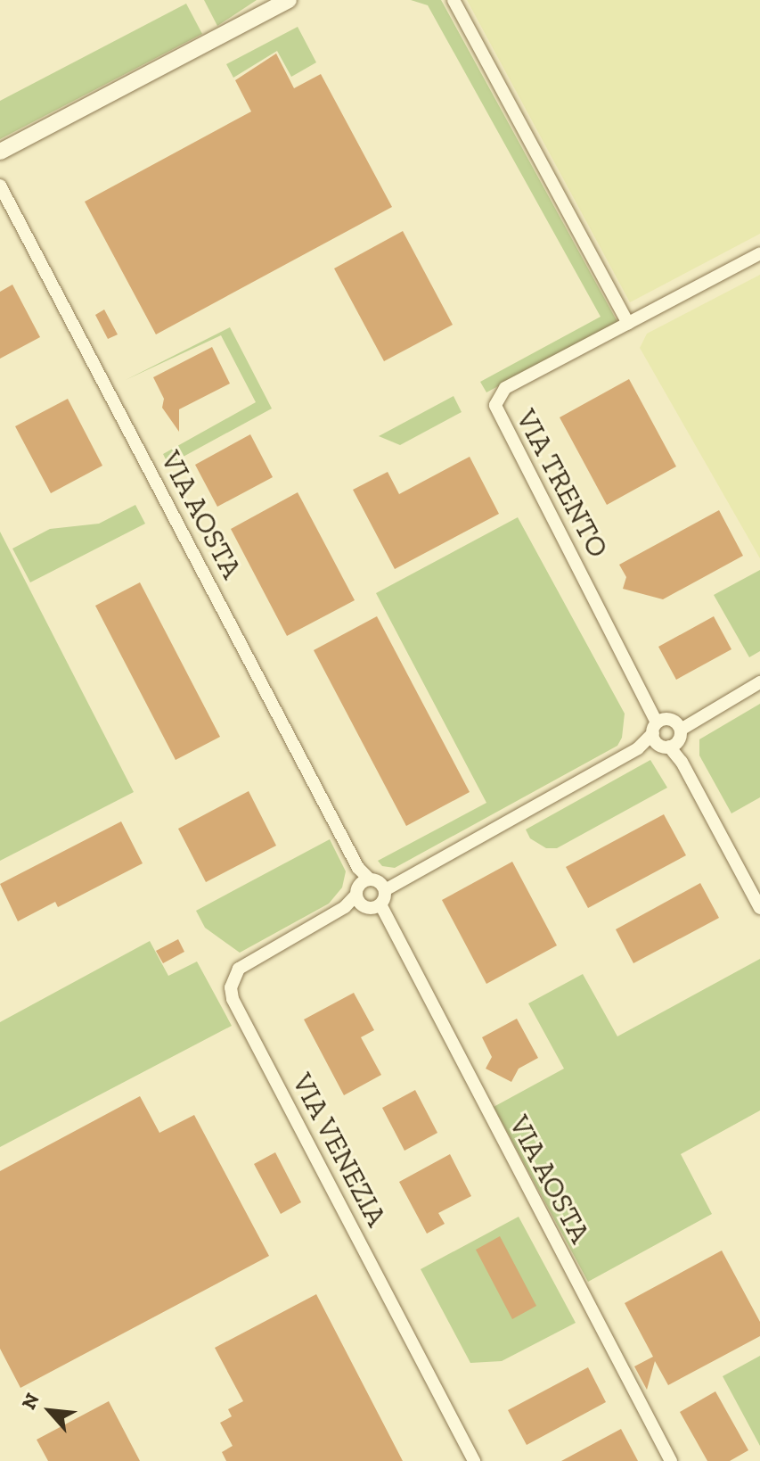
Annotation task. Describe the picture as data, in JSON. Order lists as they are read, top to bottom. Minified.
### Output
{"streets":{"street":["VIA TRENTO","VIA AOSTA","VIA VENEZIA"]},"crossings":[["VIA TRENTO","VIA VENEZIA"],["VIA AOSTA","VIA VENEZIA"]],"north":"top left"}
